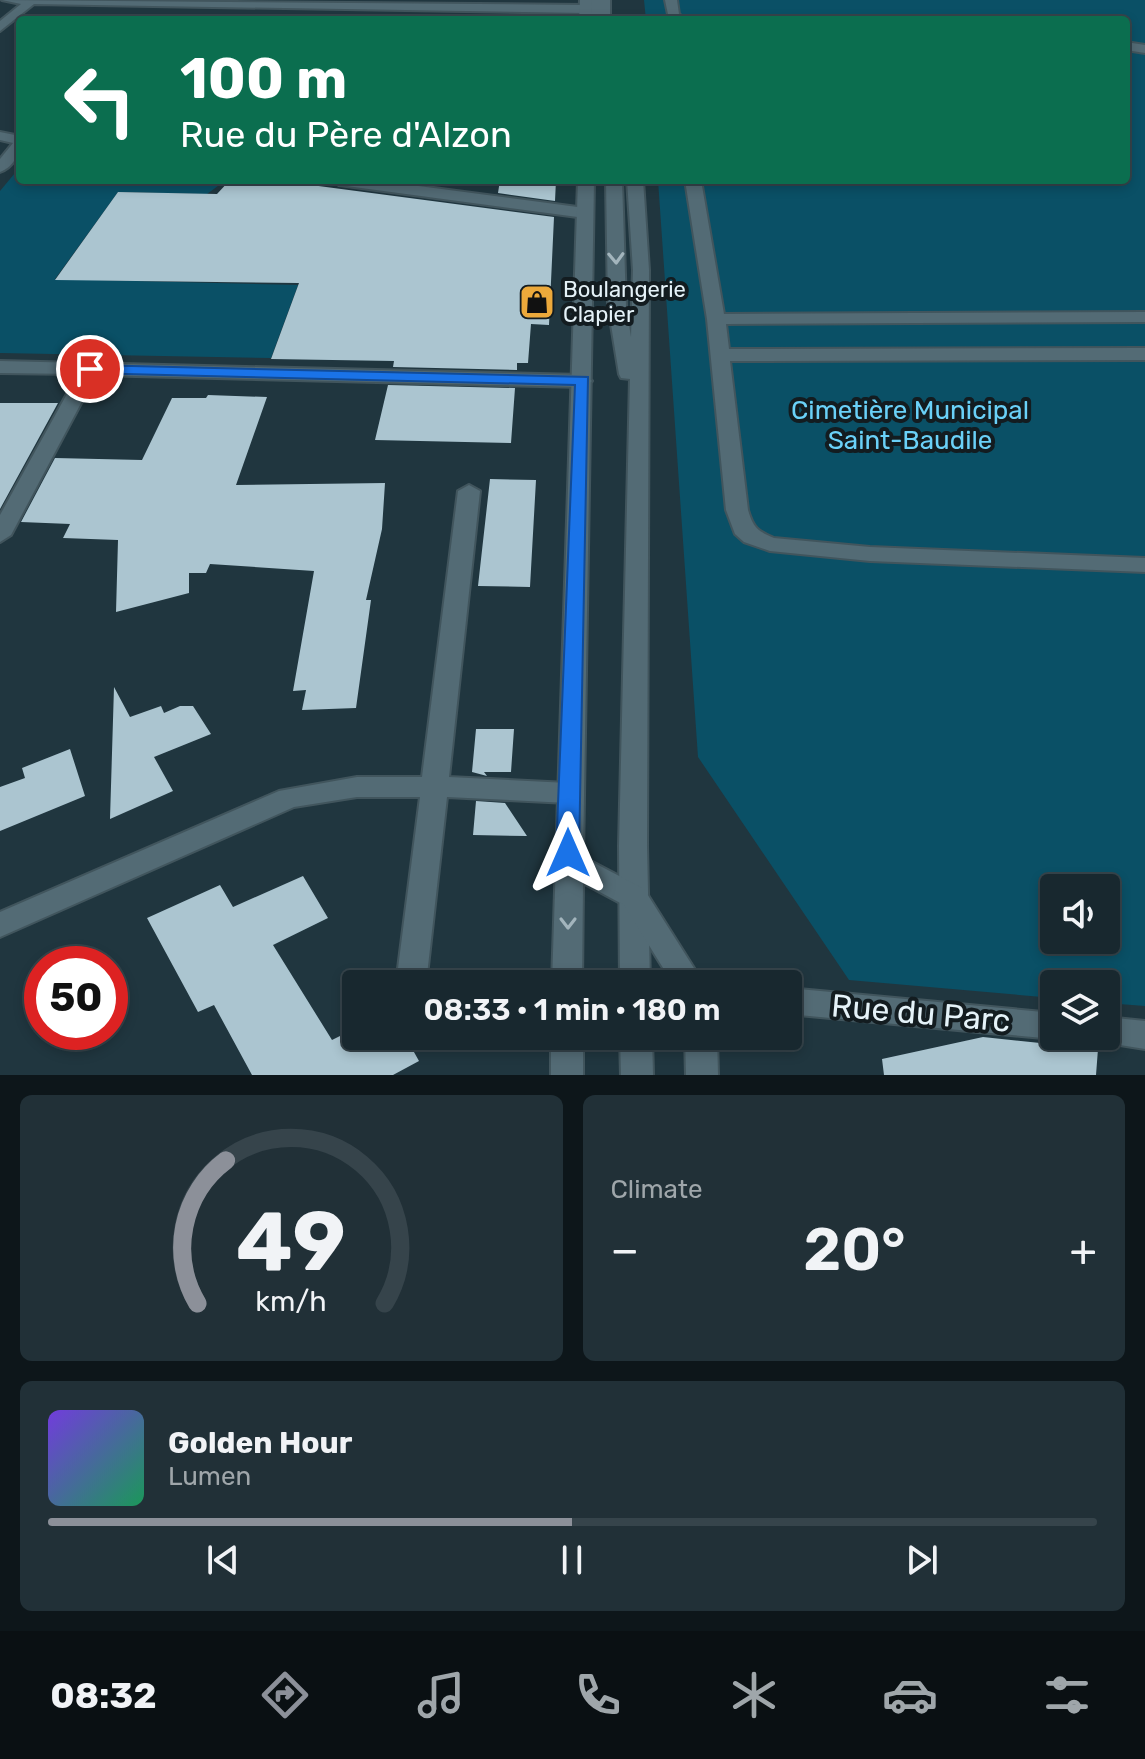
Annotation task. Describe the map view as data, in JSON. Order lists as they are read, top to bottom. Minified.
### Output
{"streets":{"street":["Rue du Parc"]},"parks":["Cimetière Municipal Saint-Baudile"],"places":{"shop":["Boulangerie Clapier"]},"page":{"turn":["100 m","Rue du Père d'Alzon"],"limit":"50","trip":"08:33 · 1 min · 180 m","tile":"Climate","heat":["−","20°","+"],"song":["Golden Hour","Lumen"],"tabs":"08:32","gauge":["49","km/h"]}}
